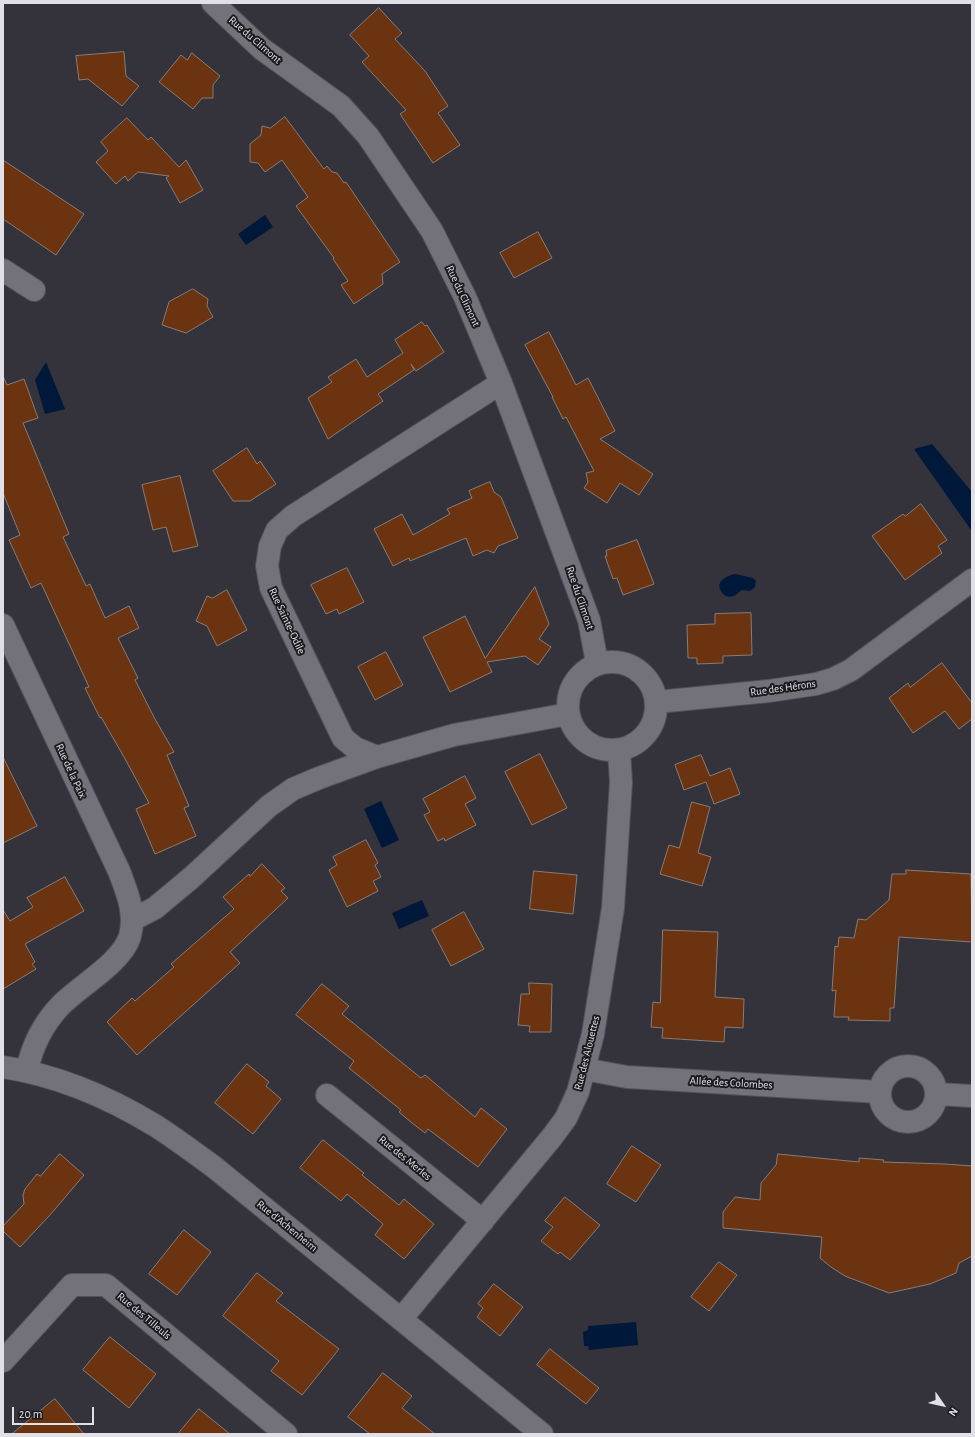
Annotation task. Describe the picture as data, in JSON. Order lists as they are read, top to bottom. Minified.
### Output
{"streets":{"street":["Rue du Climont","Rue Sainte-Odile","Rue des Hérons","Rue de la Paix","Rue des Alouettes","Allée des Colombes","Rue des Merles","Rue d'Achenheim","Rue des Tilleuls"]},"crossings":[["Rue du Climont","Rue Sainte-Odile"],["Rue du Climont","Rue des Hérons"],["Rue du Climont","Rue des Alouettes"],["Rue des Hérons","Rue des Alouettes"],["Rue de la Paix","Rue d'Achenheim"],["Rue des Alouettes","Allée des Colombes"],["Rue des Alouettes","Rue des Merles"],["Rue des Alouettes","Rue d'Achenheim"]],"scale_bar":"20 m","north":"bottom right"}
